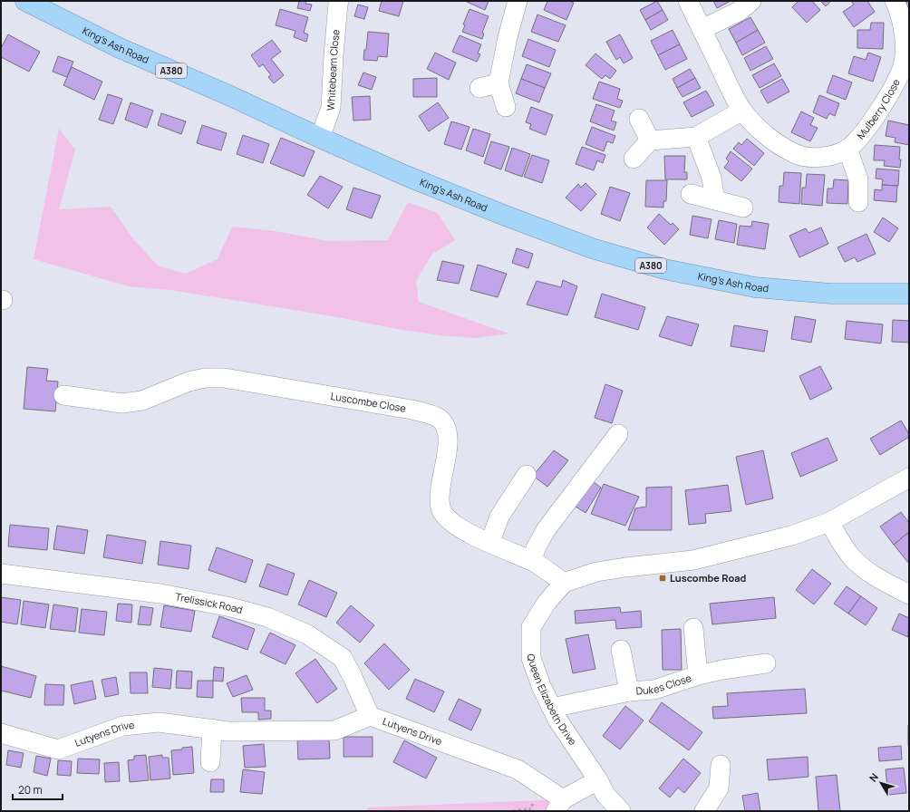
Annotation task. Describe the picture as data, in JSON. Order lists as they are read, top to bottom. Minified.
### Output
{"streets":{"highway":["King's Ash Road","A380"],"street":["Whitebeam Close","Mulberry Close","Luscombe Close","Trelissick Road","Dukes Close","Queen Elizabeth Drive","Lutyens Drive"]},"crossings":[["King's Ash Road","Whitebeam Close"],["Luscombe Close","Queen Elizabeth Drive"],["Trelissick Road","Lutyens Drive"],["Dukes Close","Queen Elizabeth Drive"],["Queen Elizabeth Drive","Lutyens Drive"]],"places":{"transit":["Luscombe Road"]},"scale_bar":"20 m","north":"top left"}
